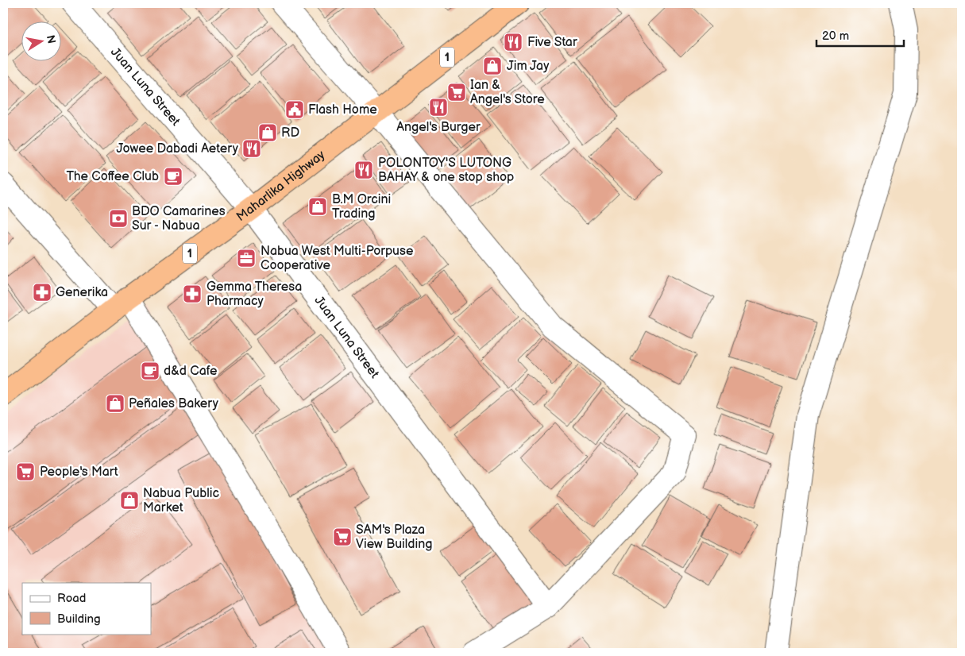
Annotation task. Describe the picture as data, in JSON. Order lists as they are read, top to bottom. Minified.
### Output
{"streets":{"highway":["1","Maharlika Highway"],"street":["Juan Luna Street"]},"crossings":[["Juan Luna Street","Maharlika Highway"]],"places":{"restaurant":["Five Star","Angel's Burger","Jowee Dabadi Aetery","POLONTOY'S LUTONG BAHAY & one stop shop"],"shop":["Jim Jay","RD","B.M Orcini Trading","Peñales Bakery","Nabua Public Market"],"supermarket":["Ian & Angel's Store","People's Mart","SAM's Plaza View Building"],"public building":["Flash Home"],"cafe":["The Coffee Club","d&d Cafe"],"bank":["BDO Camarines Sur - Nabua"],"office":["Nabua West Multi-Porpuse Cooperative"],"pharmacy":["Generika","Gemma Theresa Pharmacy"]},"legend":["Road","Building"],"scale_bar":"20 m","north":"right"}
